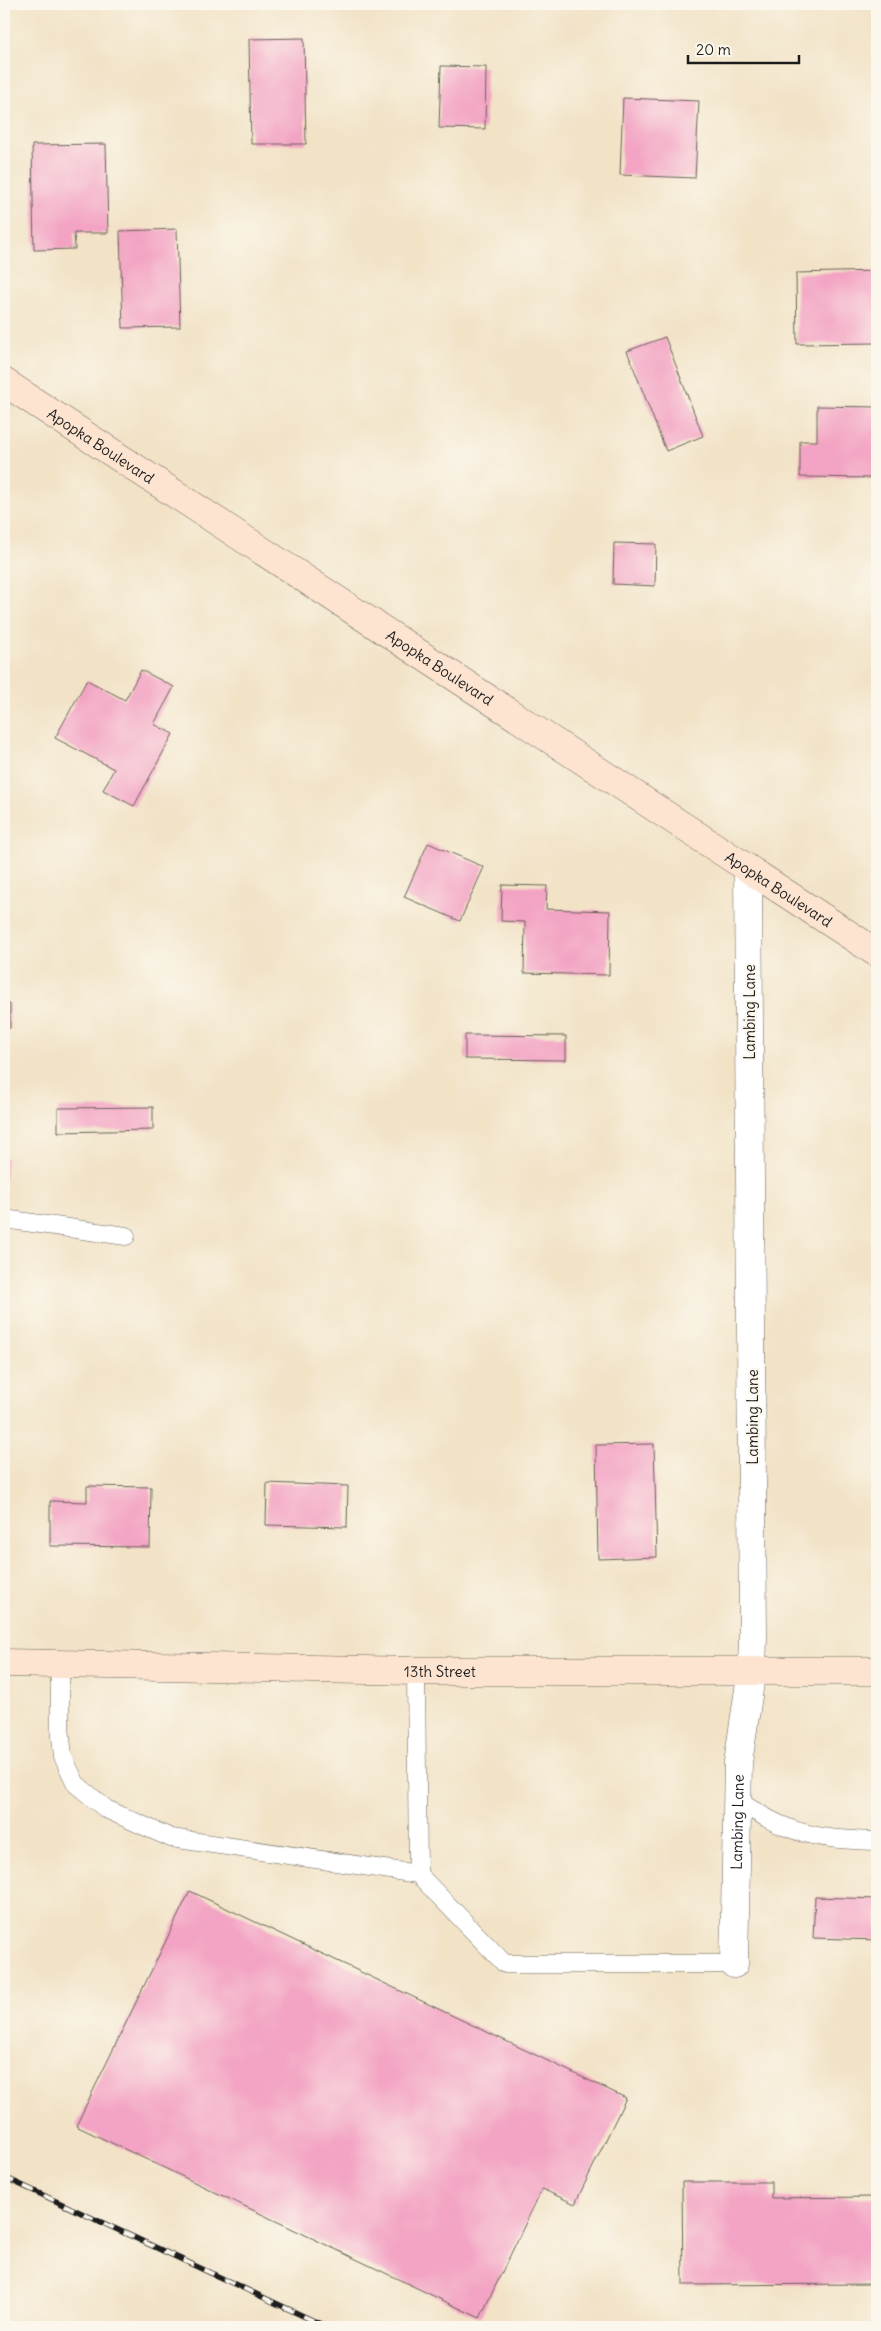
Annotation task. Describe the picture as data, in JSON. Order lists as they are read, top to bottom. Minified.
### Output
{"streets":{"street":["Apopka Boulevard","Lambing Lane","13th Street"]},"crossings":[["Apopka Boulevard","Lambing Lane"],["Lambing Lane","13th Street"]],"scale_bar":"20 m"}
